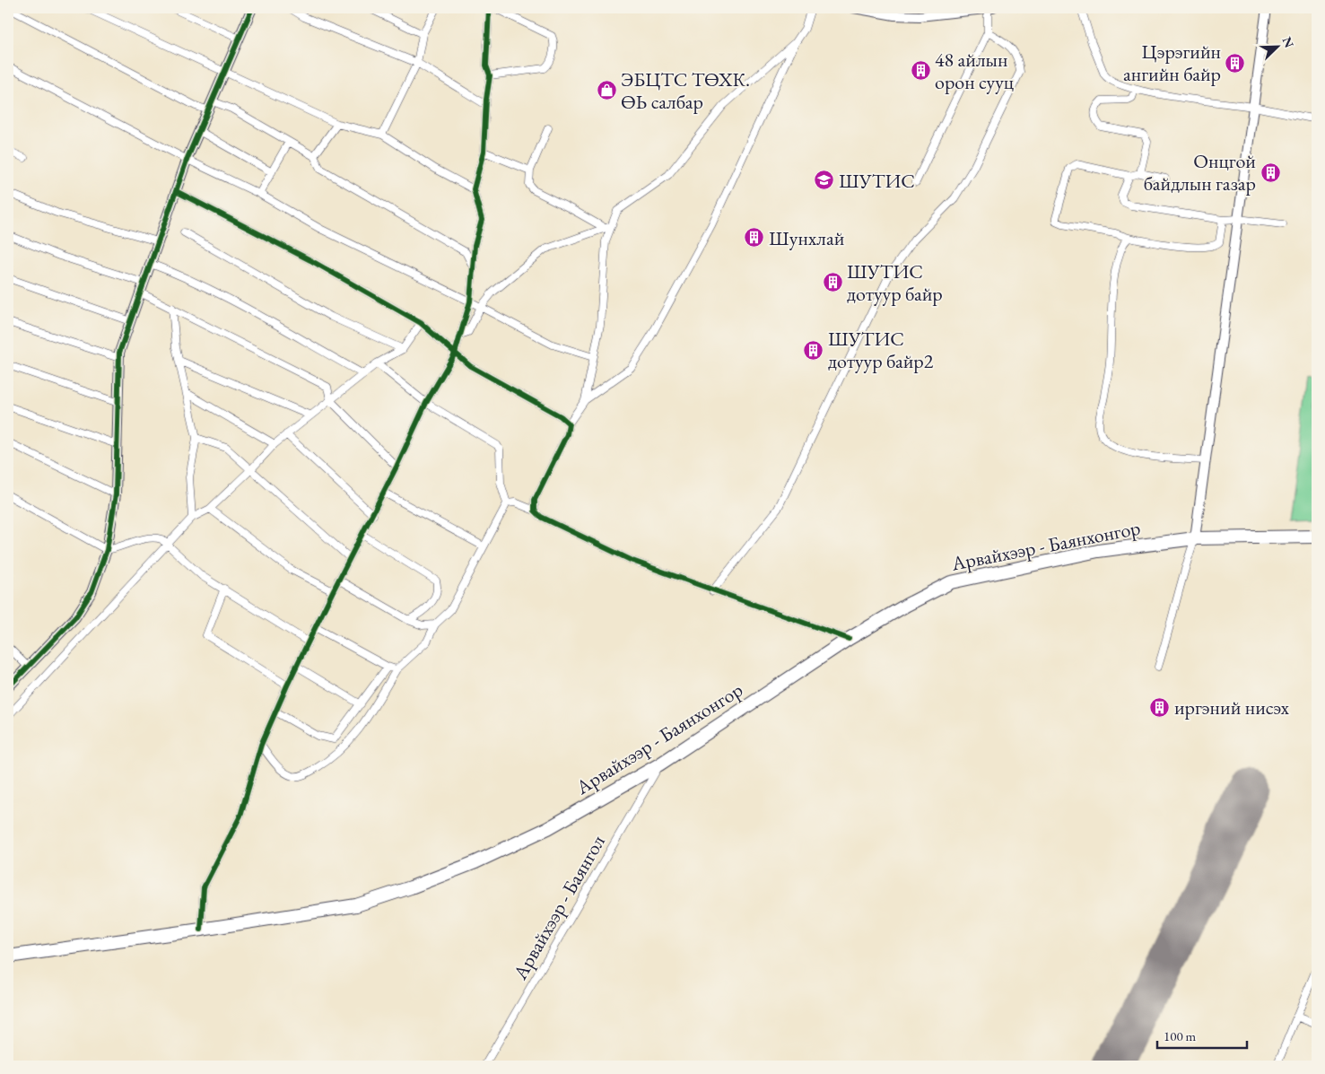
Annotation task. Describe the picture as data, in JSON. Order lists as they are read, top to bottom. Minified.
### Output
{"streets":{"highway":["Арвайхээр - Баянхонгор"],"street":["Арвайхээр - Баянгол"]},"crossings":[["Арвайхээр - Баянхонгор","Арвайхээр - Баянгол"]],"places":{"building":["Цэрэгийн ангийн байр","48 айлын орон сууц","Онцгой байдлын газар","Шунхлай","ШУТИС дотуур байр","ШУТИС дотуур байр2","иргэний нисэх"],"shop":["ЭБЦТС ТӨХК. ӨЬ салбар"],"school or university":["ШУТИС"]},"scale_bar":"100 m","north":"top right"}
